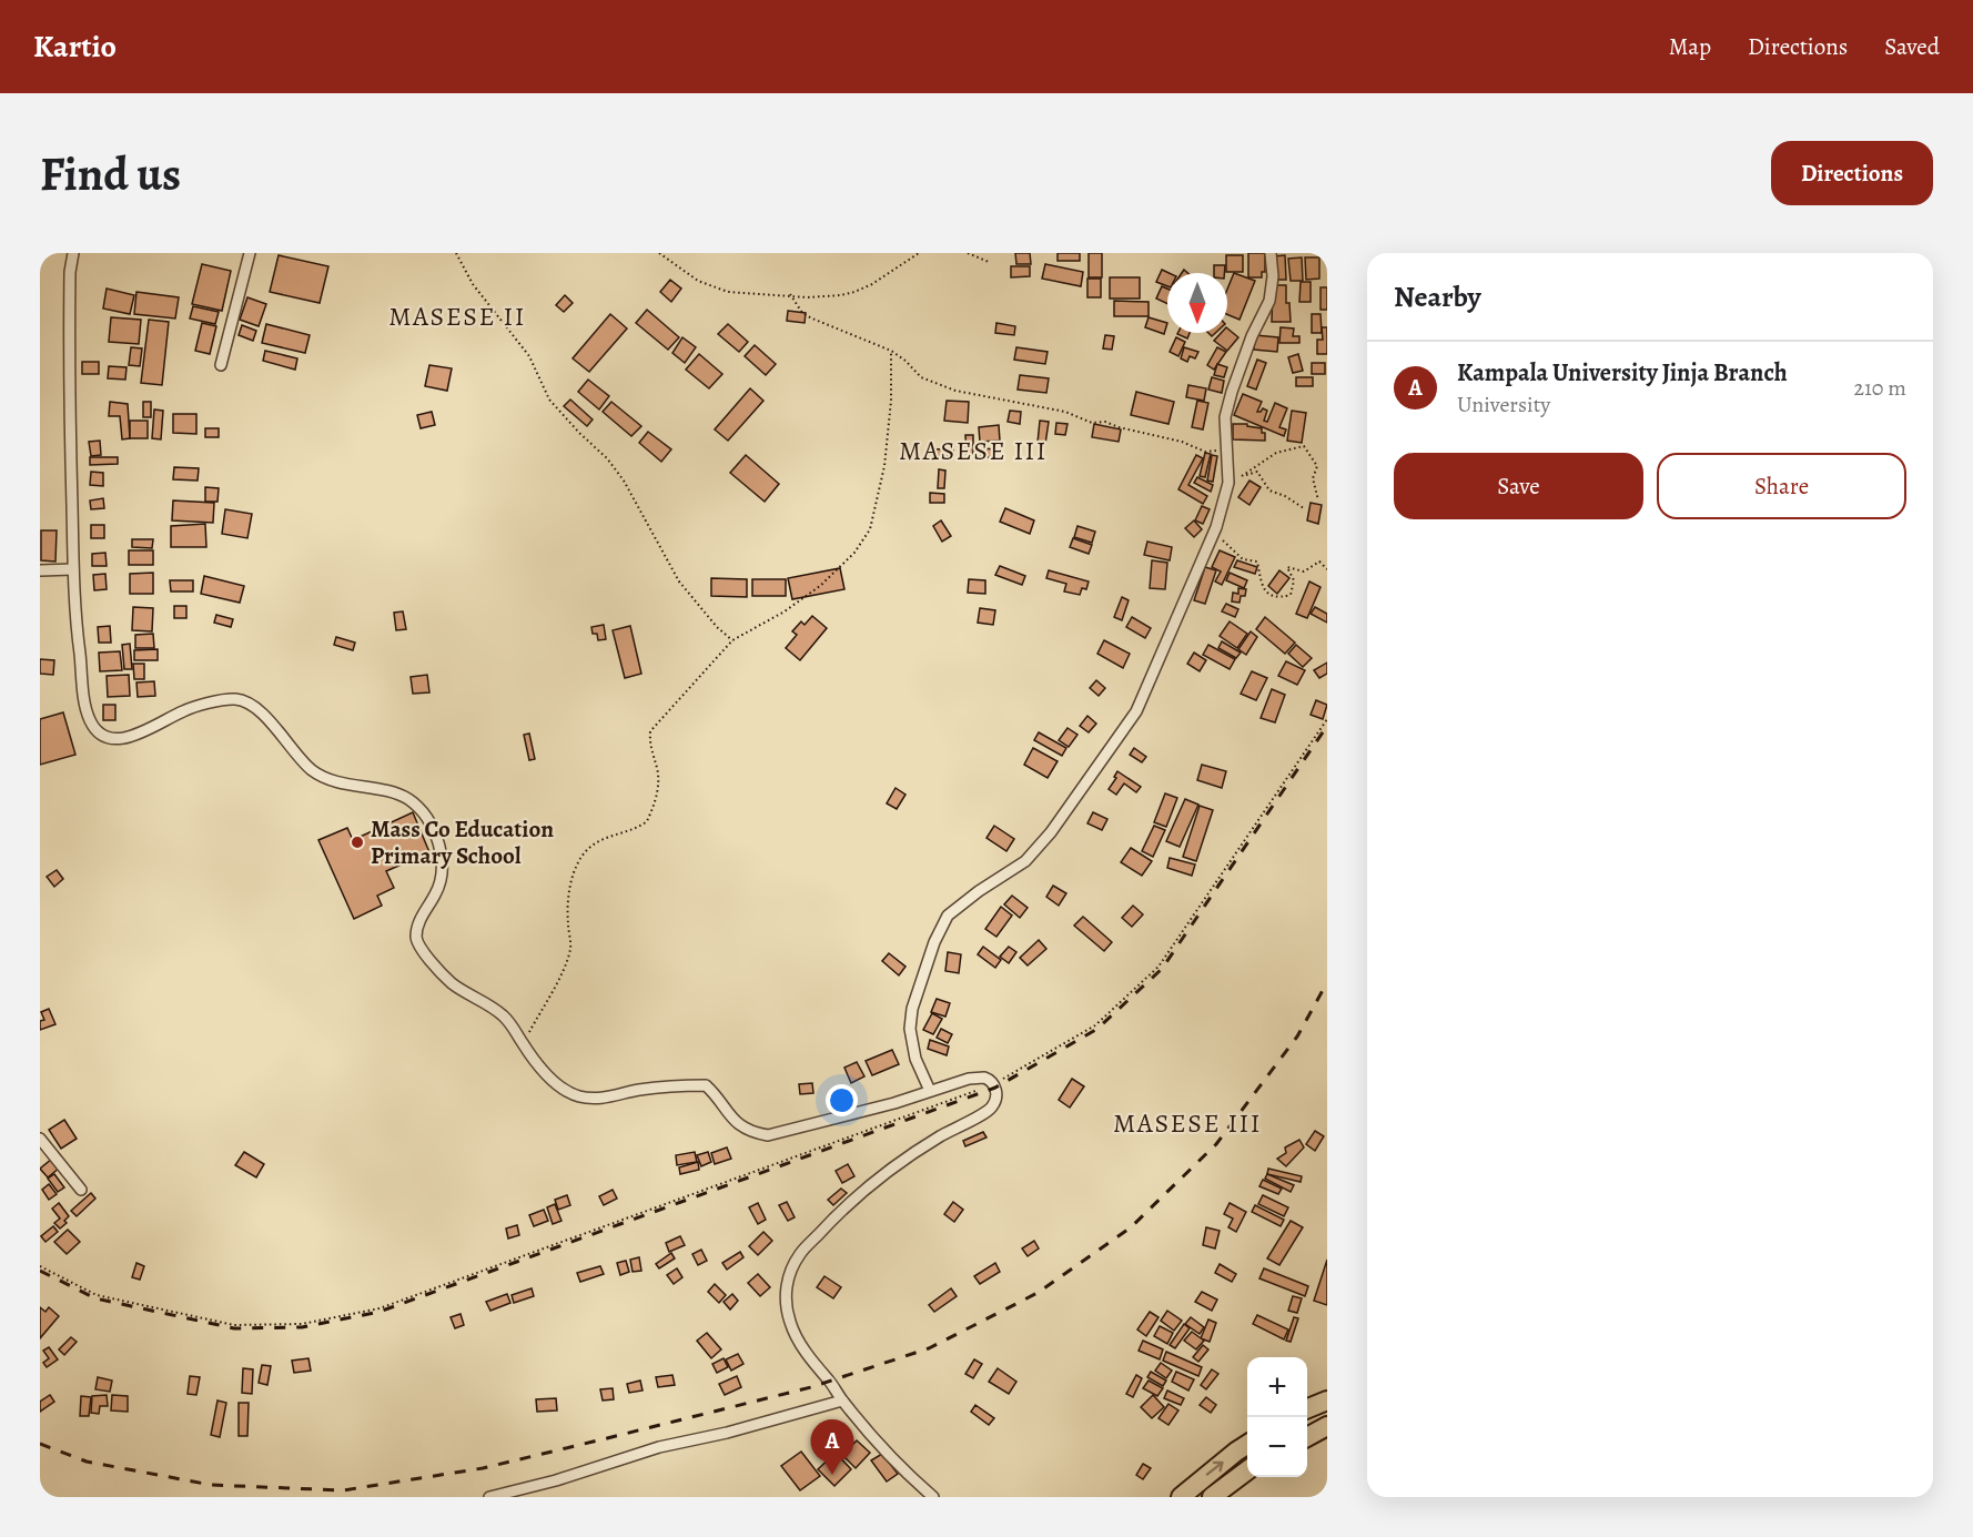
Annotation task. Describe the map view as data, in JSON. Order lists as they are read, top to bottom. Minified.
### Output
{"districts":["MASESE II","MASESE III","MASESE III"],"places":["Mass Co Education Primary School"],"north":"bottom","page":{"header":"Kartio","nav":["Map","Directions","Saved"],"buttons":["Directions",["Save","Share"]],"title":"Find us","heading":"Nearby","list":[{"mark":"A","name":"Kampala University Jinja Branch","note":"University","value":"210 m"}],"map_buttons":["+","−"],"pins":"A"}}
